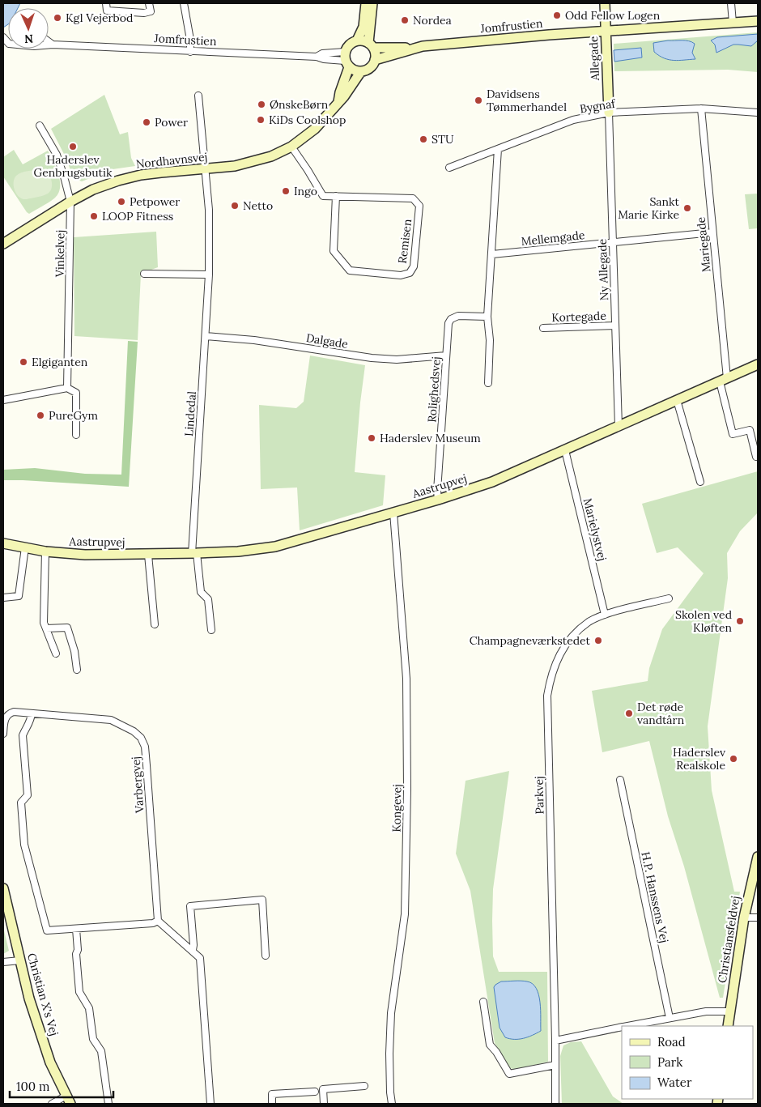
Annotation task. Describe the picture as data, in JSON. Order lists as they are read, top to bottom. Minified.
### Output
{"streets":{"street":["Jomfrustien","Allegade","Bygnaf","Nordhavnsvej","Mellemgade","Remisen","Mariegade","Vinkelvej","Ny Allegade","Kortegade","Dalgade","Rolighedsvej","Lindedal","Aastrupvej","Marielystvej","Varbergvej","Parkvej","Kongevej","H.P. Hanssens Vej","Christiansfeldvej","Christian X's Vej"]},"crossings":[["Jomfrustien","Allegade"],["Jomfrustien","Nordhavnsvej"],["Allegade","Bygnaf"],["Allegade","Ny Allegade"],["Bygnaf","Mariegade"],["Bygnaf","Ny Allegade"],["Nordhavnsvej","Remisen"],["Nordhavnsvej","Vinkelvej"],["Nordhavnsvej","Lindedal"],["Mellemgade","Mariegade"],["Mellemgade","Ny Allegade"],["Mariegade","Aastrupvej"],["Ny Allegade","Kortegade"],["Ny Allegade","Aastrupvej"],["Dalgade","Rolighedsvej"],["Dalgade","Lindedal"],["Rolighedsvej","Aastrupvej"],["Lindedal","Aastrupvej"],["Aastrupvej","Marielystvej"],["Aastrupvej","Kongevej"],["Marielystvej","Parkvej"]],"places":["Odd Fellow Logen","Kgl Vejerbod","Nordea","Davidsens Tømmerhandel","ØnskeBørn","KiDs Coolshop","Power","STU","Haderslev Genbrugsbutik","Ingo","Petpower","Netto","Sankt Marie Kirke","LOOP Fitness","Elgiganten","PureGym","Haderslev Museum","Skolen ved Kløften","Champagneværkstedet","Det røde vandtårn","Haderslev Realskole"],"legend":["Road","Park","Water"],"scale_bar":"100 m","north":"bottom"}
